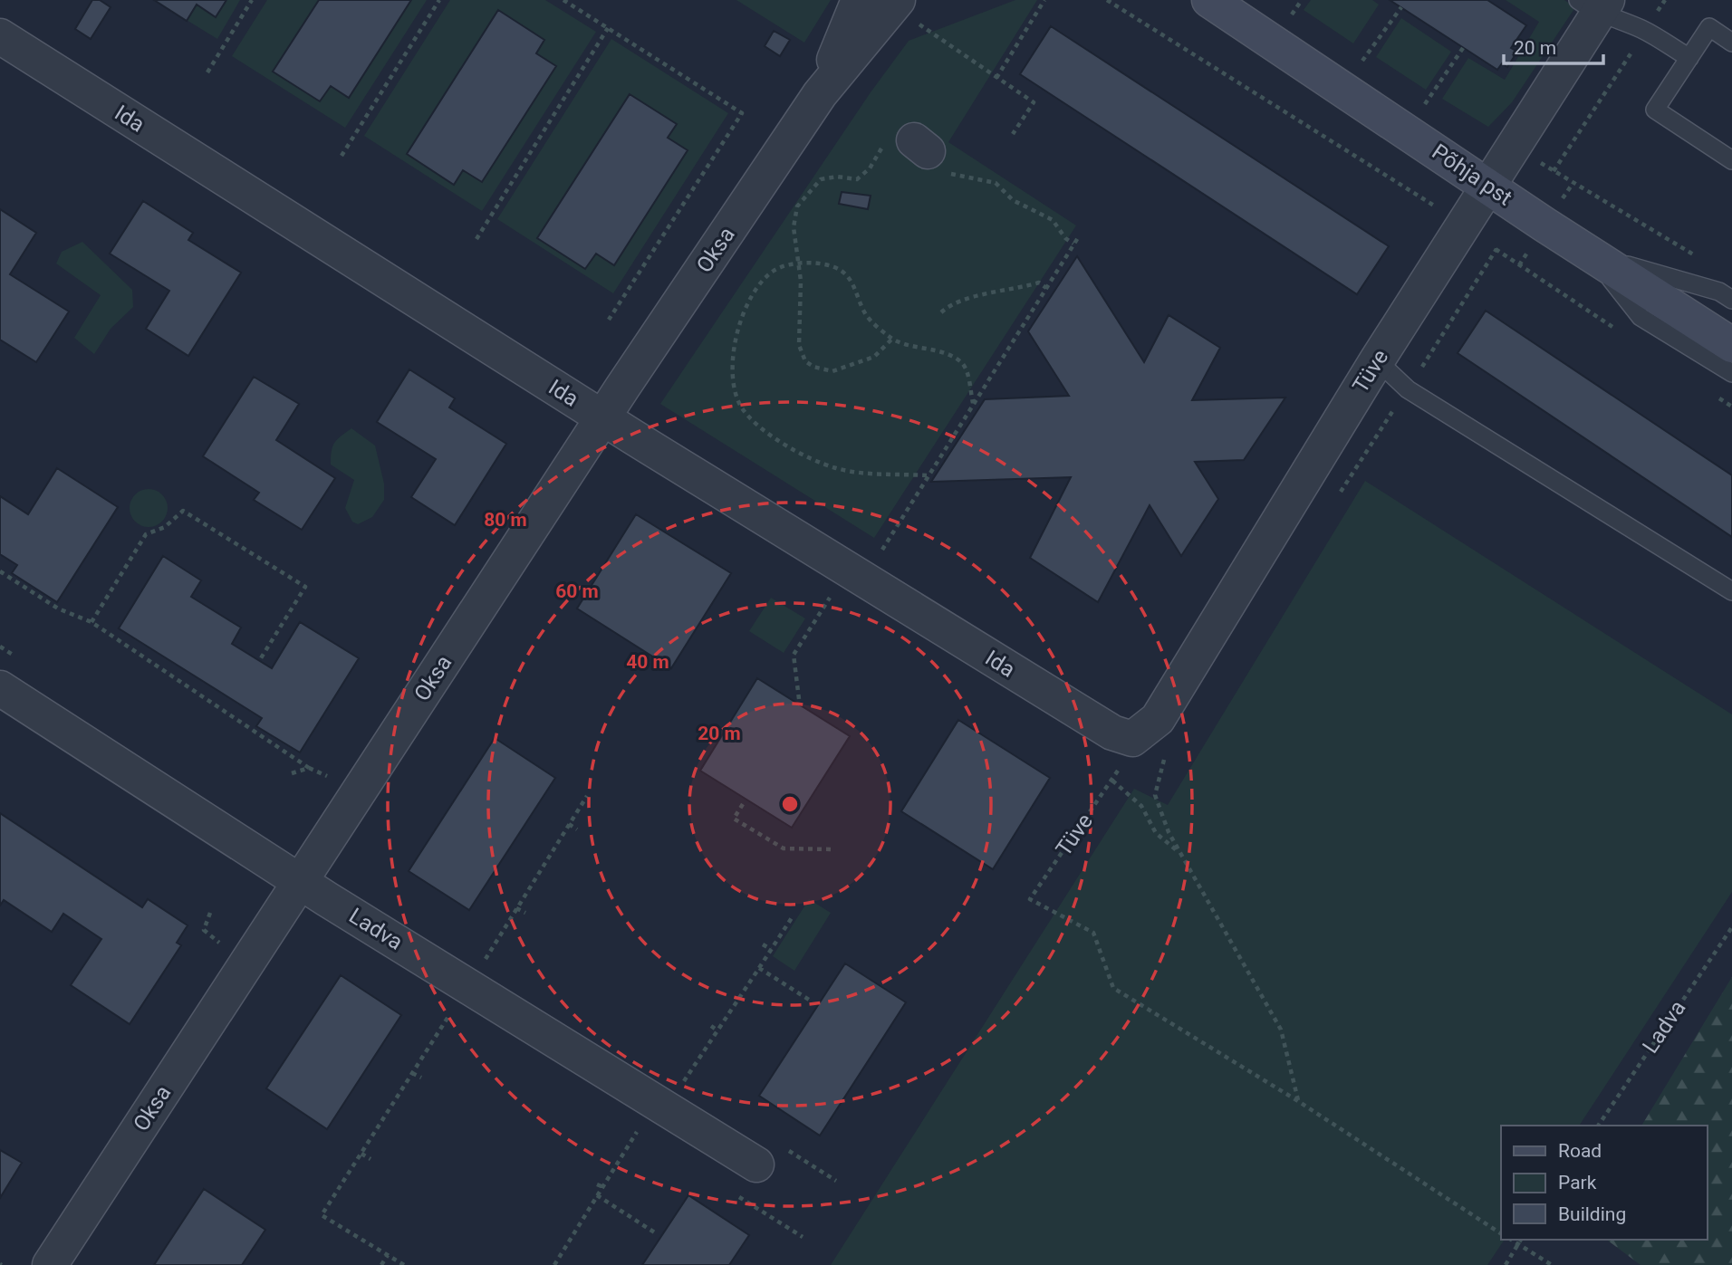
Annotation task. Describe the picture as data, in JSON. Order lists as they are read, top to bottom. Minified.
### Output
{"streets":{"street":["Ida","Põhja pst","Oksa","Tüve","Ladva"]},"crossings":[["Ida","Oksa"],["Ida","Tüve"],["Põhja pst","Tüve"],["Oksa","Ladva"]],"legend":["Road","Park","Building"],"scale_bar":"20 m","rings":["80 m","60 m","40 m","20 m"]}
